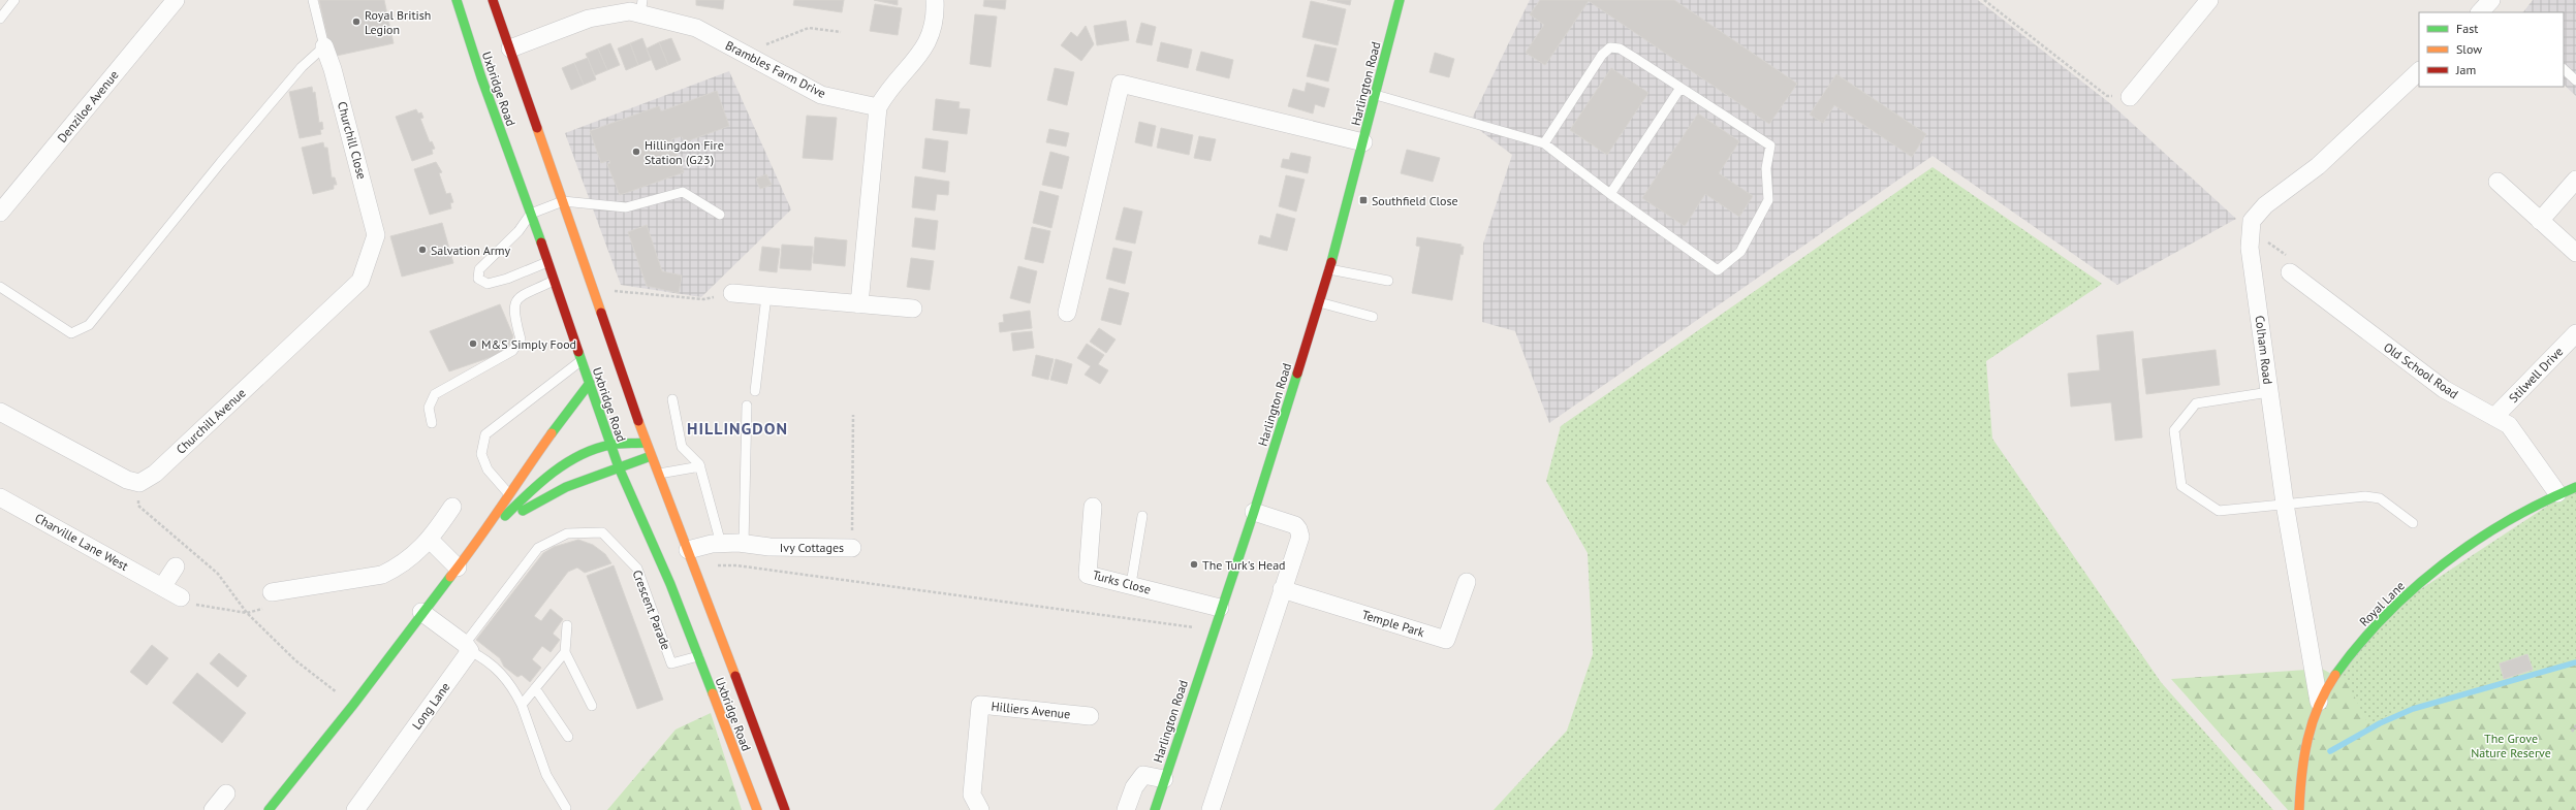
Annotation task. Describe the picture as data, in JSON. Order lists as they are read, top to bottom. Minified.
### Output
{"streets":{"main road":["Harlington Road","Uxbridge Road","Royal Lane"],"street":["Brambles Farm Drive","Denziloe Avenue","Churchill Close","Colham Road","Old School Road","Stilwell Drive","Churchill Avenue","Charville Lane West","Ivy Cottages","Turks Close","Temple Park","Long Lane","Hilliers Avenue"],"lane":["Crescent Parade"]},"crossings":[["Brambles Farm Drive","Uxbridge Road"],["Harlington Road","Turks Close"],["Uxbridge Road","Ivy Cottages"],["Uxbridge Road","Crescent Parade"],["Churchill Close","Churchill Avenue"],["Colham Road","Royal Lane"],["Old School Road","Stilwell Drive"],["Old School Road","Royal Lane"],["Crescent Parade","Long Lane"]],"districts":["HILLINGDON"],"parks":["The Grove Nature Reserve"],"places":{"other":["Royal British Legion","Hillingdon Fire Station (G23)","Salvation Army","M&S Simply Food","The Turk's Head"],"transit":["Southfield Close"]},"legend":["Fast","Slow","Jam"]}
